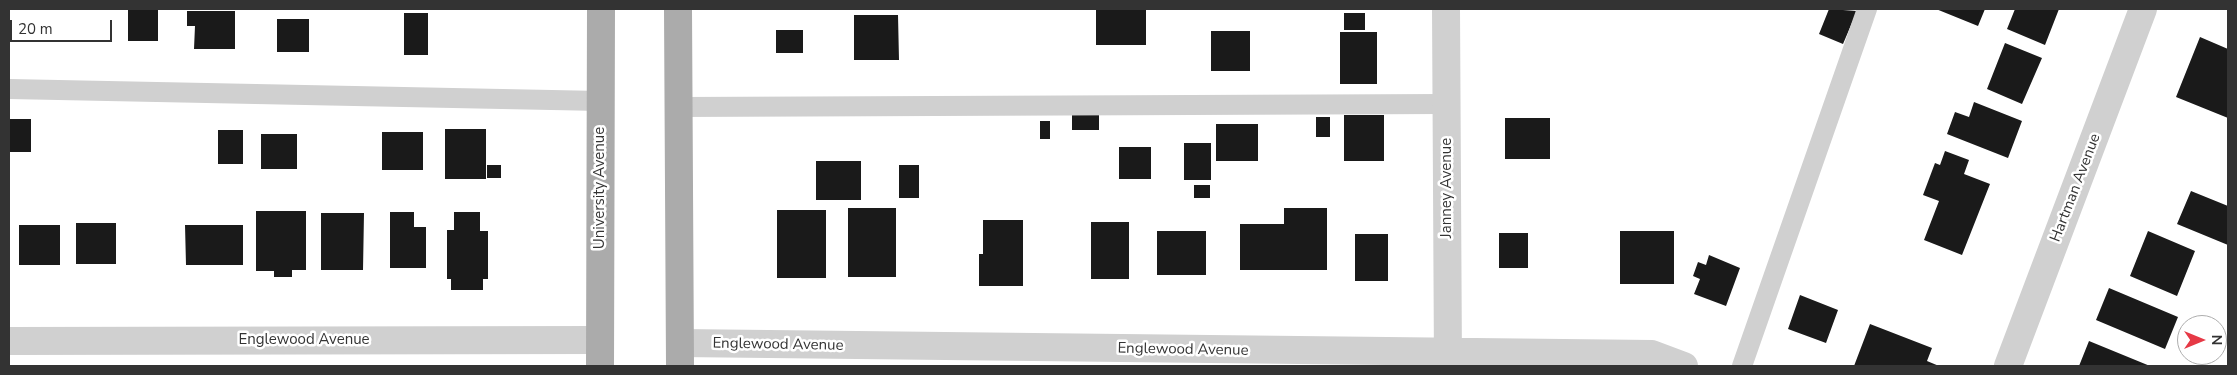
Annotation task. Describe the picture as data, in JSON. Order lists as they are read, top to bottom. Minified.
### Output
{"streets":{"main road":["University Avenue"],"street":["Janney Avenue","Hartman Avenue","Englewood Avenue"]},"crossings":[["University Avenue","Englewood Avenue"],["Janney Avenue","Englewood Avenue"]],"scale_bar":"20 m","north":"right"}
